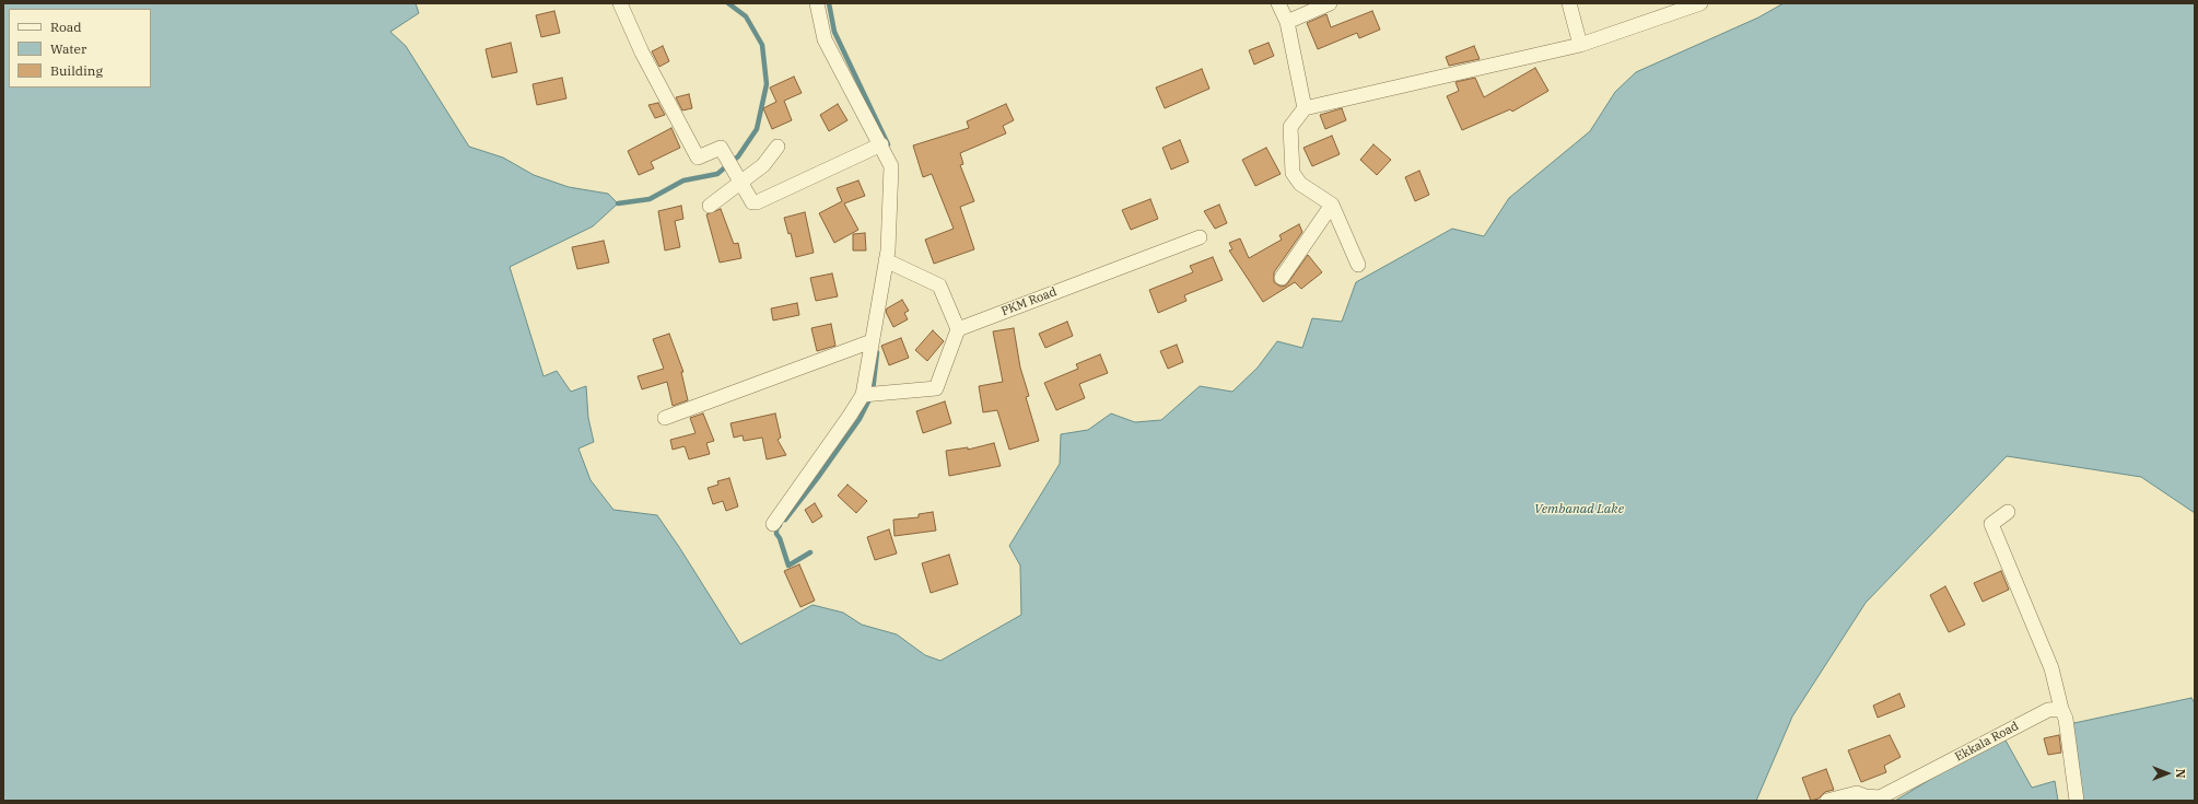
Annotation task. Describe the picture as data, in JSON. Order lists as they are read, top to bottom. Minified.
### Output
{"streets":{"street":["PKM Road","Ekkala Road"]},"water":["Vembanad Lake"],"legend":["Road","Water","Building"],"north":"right"}
